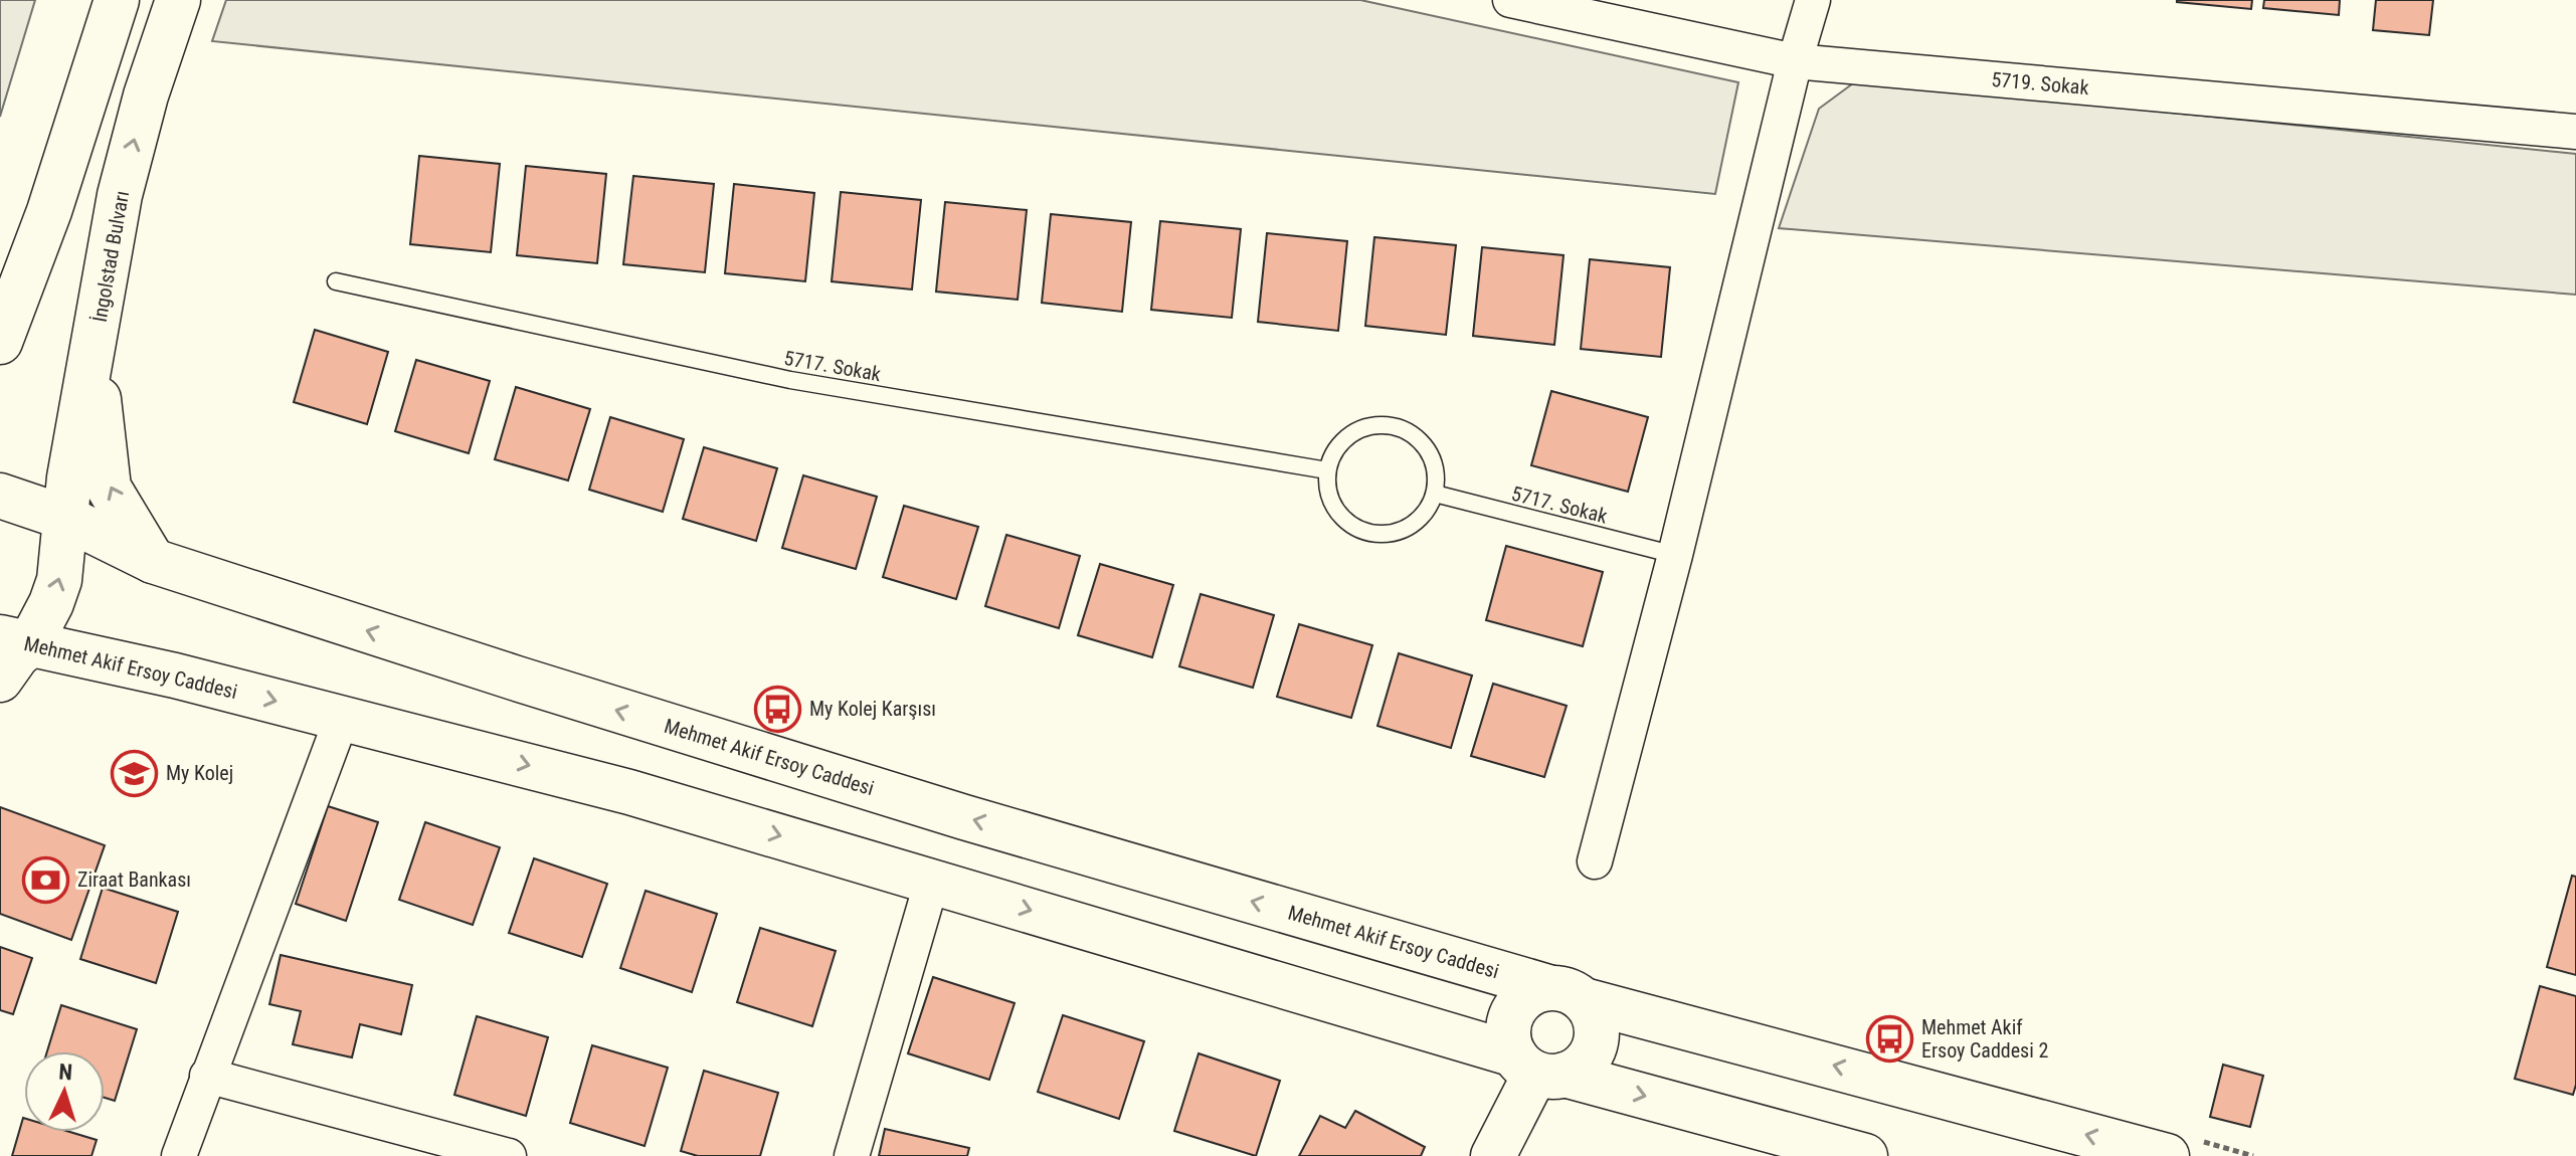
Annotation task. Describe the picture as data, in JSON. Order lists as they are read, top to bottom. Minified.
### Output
{"streets":{"main road":["İngolstad Bulvarı","Mehmet Akif Ersoy Caddesi"],"street":["5719. Sokak"],"lane":["5717. Sokak"]},"crossings":[["İngolstad Bulvarı","Mehmet Akif Ersoy Caddesi"]],"places":{"bus stop":["My Kolej Karşısı","Mehmet Akif Ersoy Caddesi 2"],"school or university":["My Kolej"],"bank":["Ziraat Bankası"]},"north":"top"}
